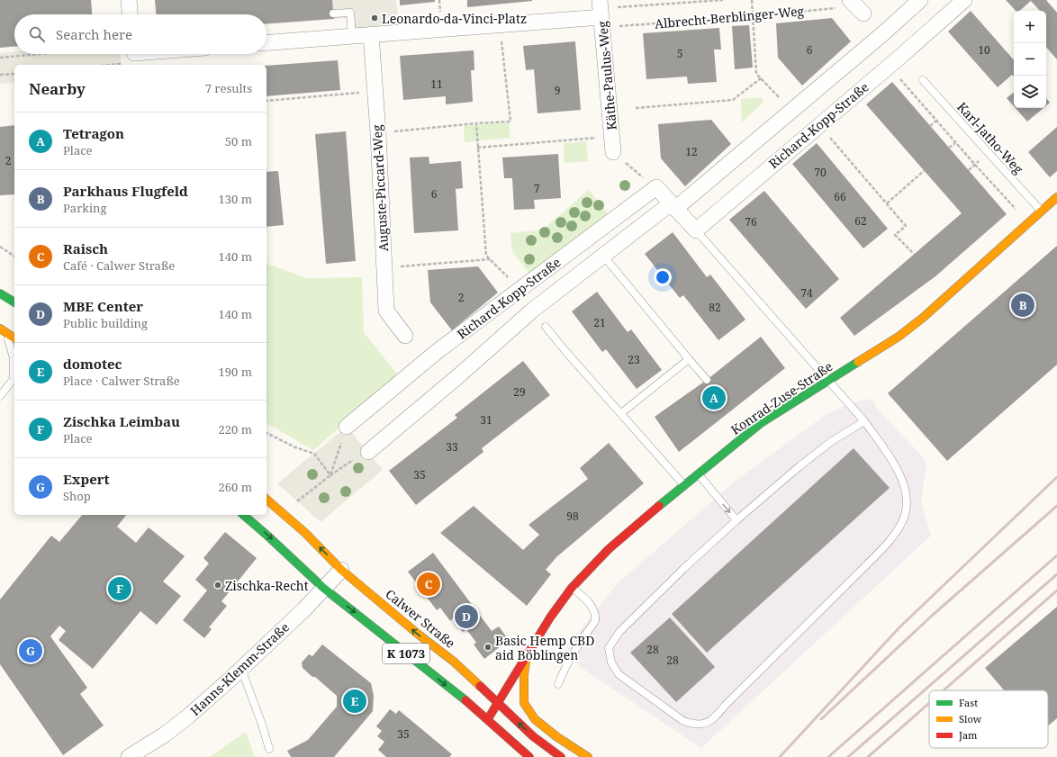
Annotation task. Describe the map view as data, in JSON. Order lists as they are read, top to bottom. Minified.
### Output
{"streets":{"street":["Käthe-Paulus-Weg","Richard-Kopp-Straße","Auguste-Piccard-Weg","Konrad-Zuse-Straße","Calwer Straße","K 1073","Hanns-Klemm-Straße"],"lane":["Karl-Jatho-Weg"],"path":["Albrecht-Berblinger-Weg"]},"crossings":[["Albrecht-Berblinger-Weg","Käthe-Paulus-Weg"],["Karl-Jatho-Weg","Konrad-Zuse-Straße"],["Konrad-Zuse-Straße","Calwer Straße"],["Konrad-Zuse-Straße","K 1073"],["Calwer Straße","Hanns-Klemm-Straße"],["K 1073","Hanns-Klemm-Straße"]],"places":["Leonardo-da-Vinci-Platz","Zischka-Recht","Basic Hemp CBD aid Böblingen"],"house_numbers":["6","10","5","11","9","12","2","70","7","6","66","62","76","74","2","82","21","23","29","31","33","35","98","28","28","35"],"legend":["Fast","Slow","Jam"],"page":{"map_buttons":["+","−"],"search":"Search here","heading":["Nearby","7 results"],"list":[{"mark":"A","name":"Tetragon","note":"Place","value":"50 m"},{"mark":"B","name":"Parkhaus Flugfeld","note":"Parking","value":"130 m"},{"mark":"C","name":"Raisch","note":"Café · Calwer Straße","value":"140 m"},{"mark":"D","name":"MBE Center","note":"Public building","value":"140 m"},{"mark":"E","name":"domotec","note":"Place · Calwer Straße","value":"190 m"},{"mark":"F","name":"Zischka Leimbau","note":"Place","value":"220 m"},{"mark":"G","name":"Expert","note":"Shop","value":"260 m"}],"pins":["B","A","C","F","D","G","E"]}}
